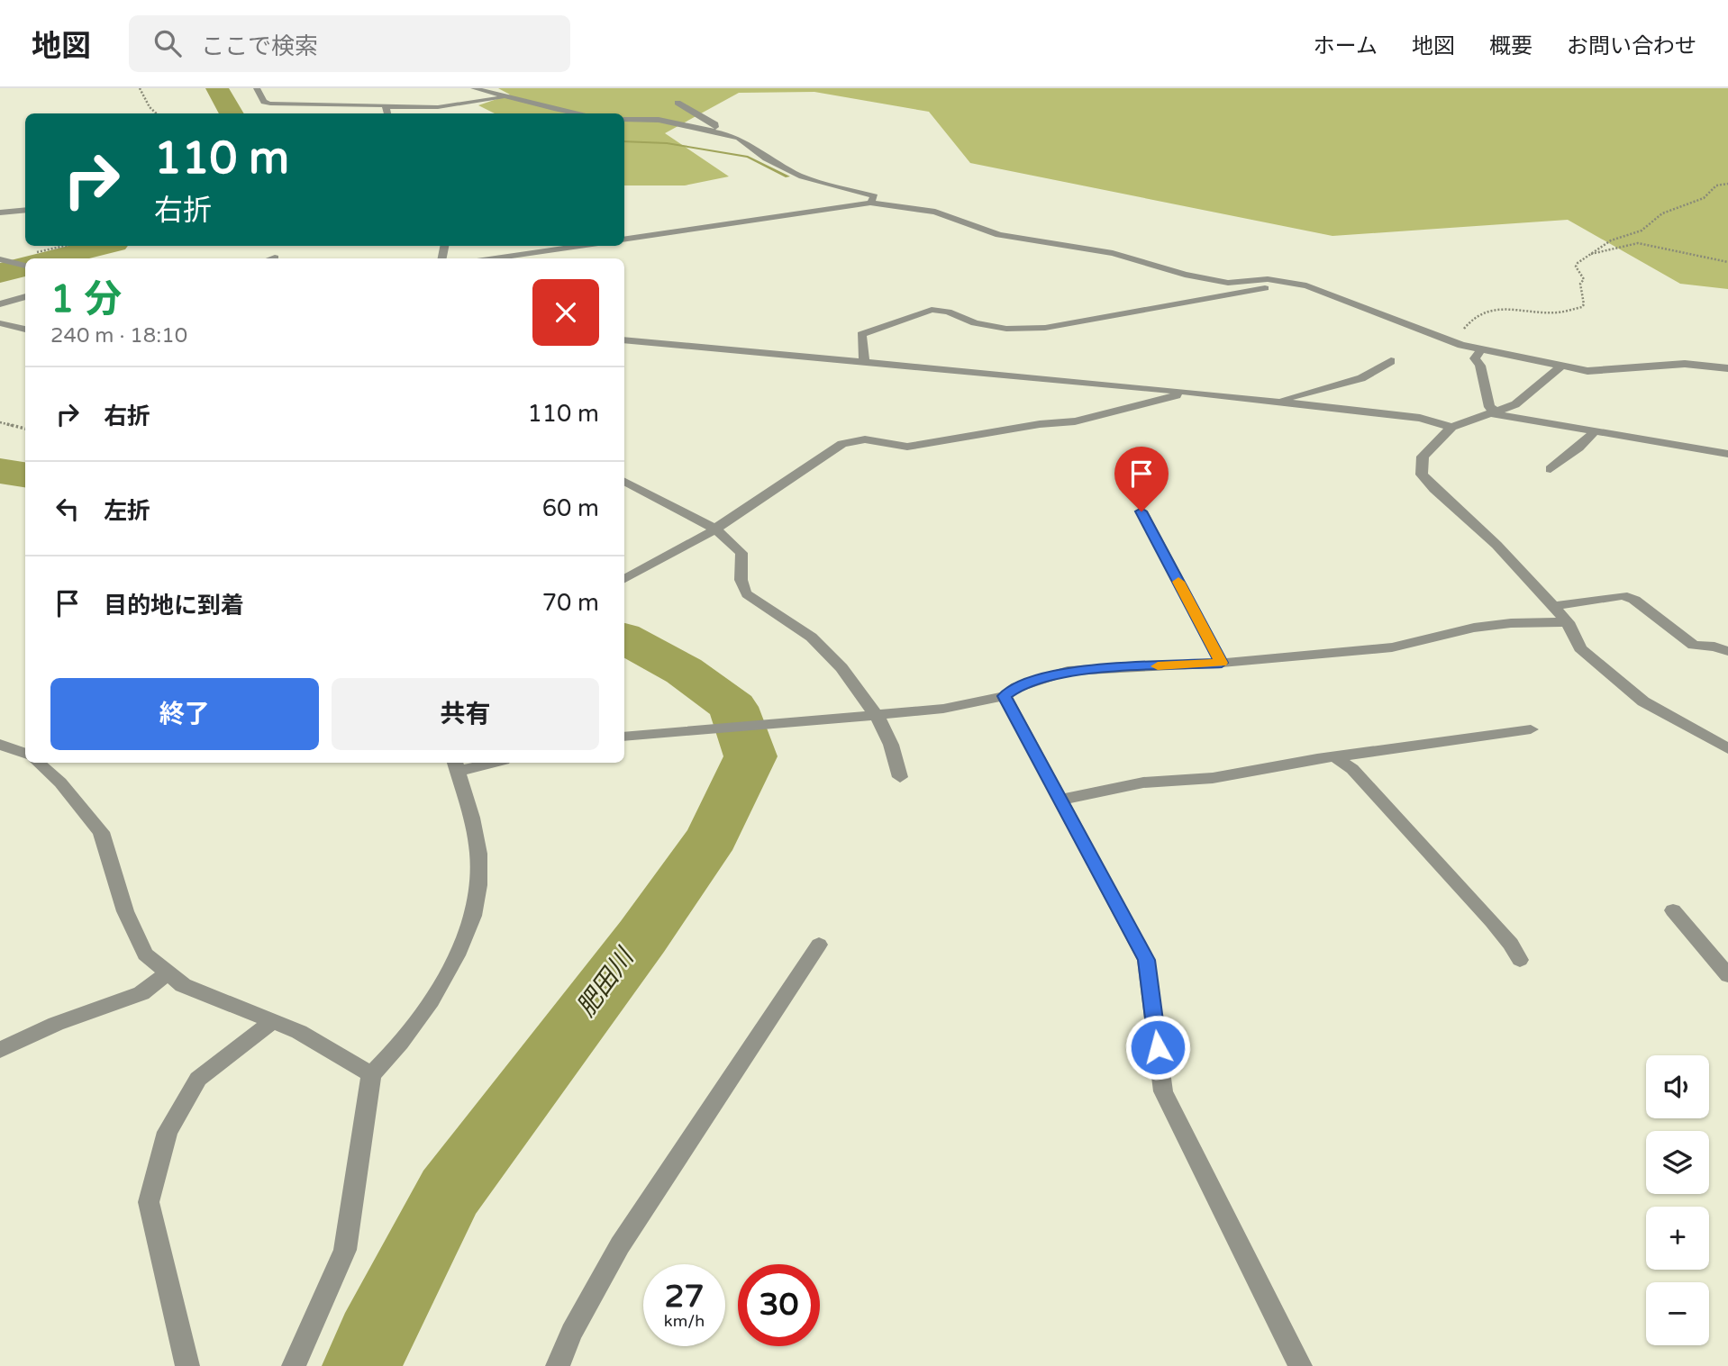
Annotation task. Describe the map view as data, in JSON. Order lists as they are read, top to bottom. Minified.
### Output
{"water":["肥田川"],"page":{"header":"地図","search":"ここで検索","nav":["ホーム","地図","概要","お問い合わせ"],"turn":["110 m","右折"],"heading":["1 分","240 m · 18:10"],"list":[{"name":"右折","value":"110 m"},{"name":"左折","value":"60 m"},{"name":"目的地に到着","value":"70 m"}],"buttons":["終了","共有"],"map_buttons":["+","−"],"speed":"27 km/h","limit":"30"}}
